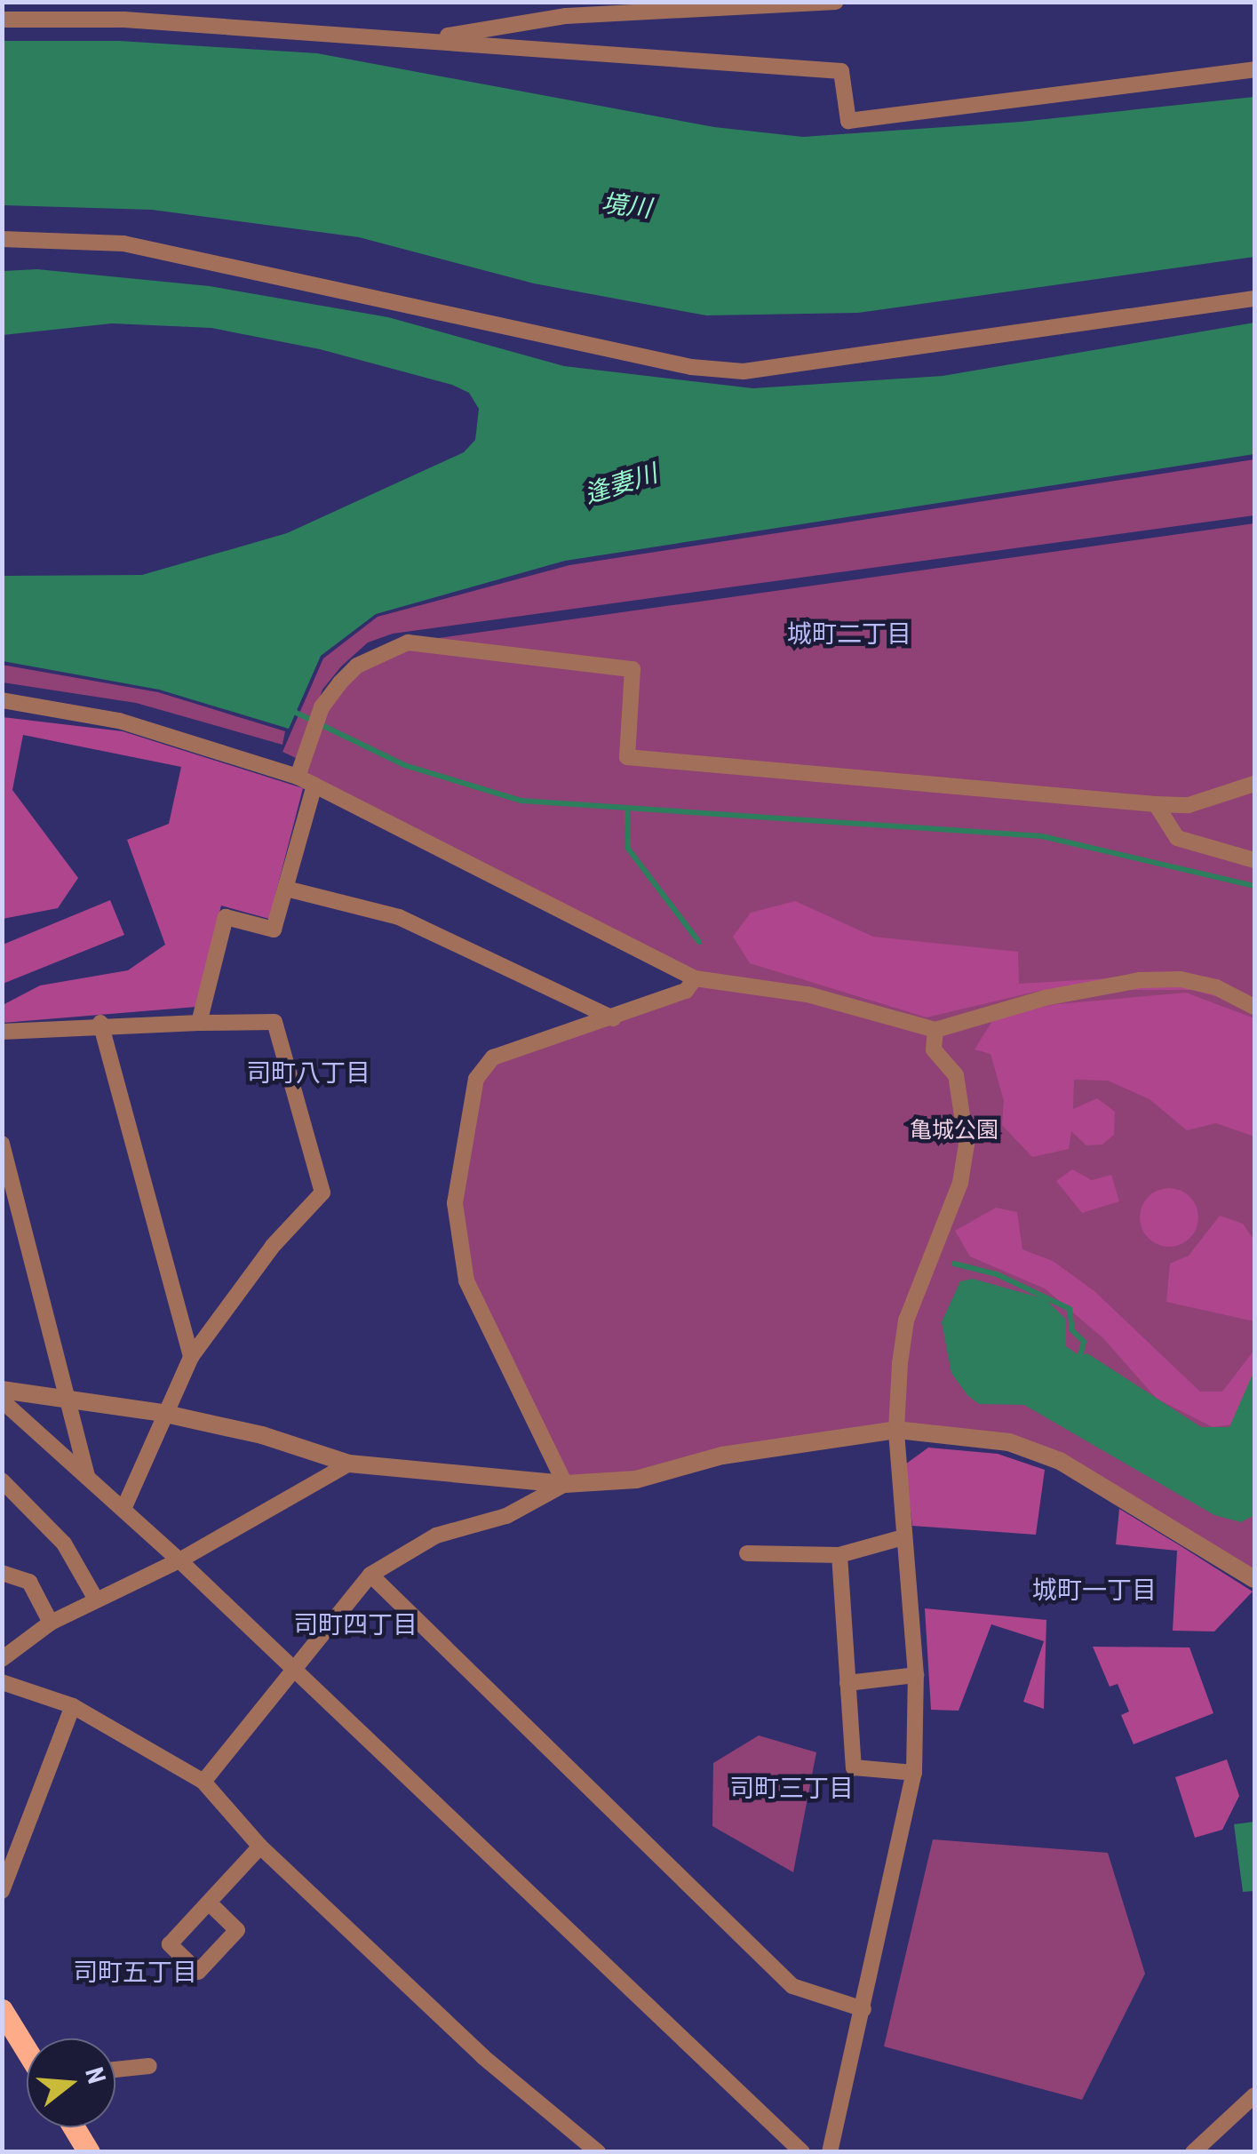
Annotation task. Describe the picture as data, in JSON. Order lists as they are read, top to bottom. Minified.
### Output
{"districts":["城町二丁目","司町八丁目","城町一丁目","司町四丁目","司町三丁目","司町五丁目"],"water":["境川","逢妻川"],"parks":["亀城公園"],"north":"right"}
